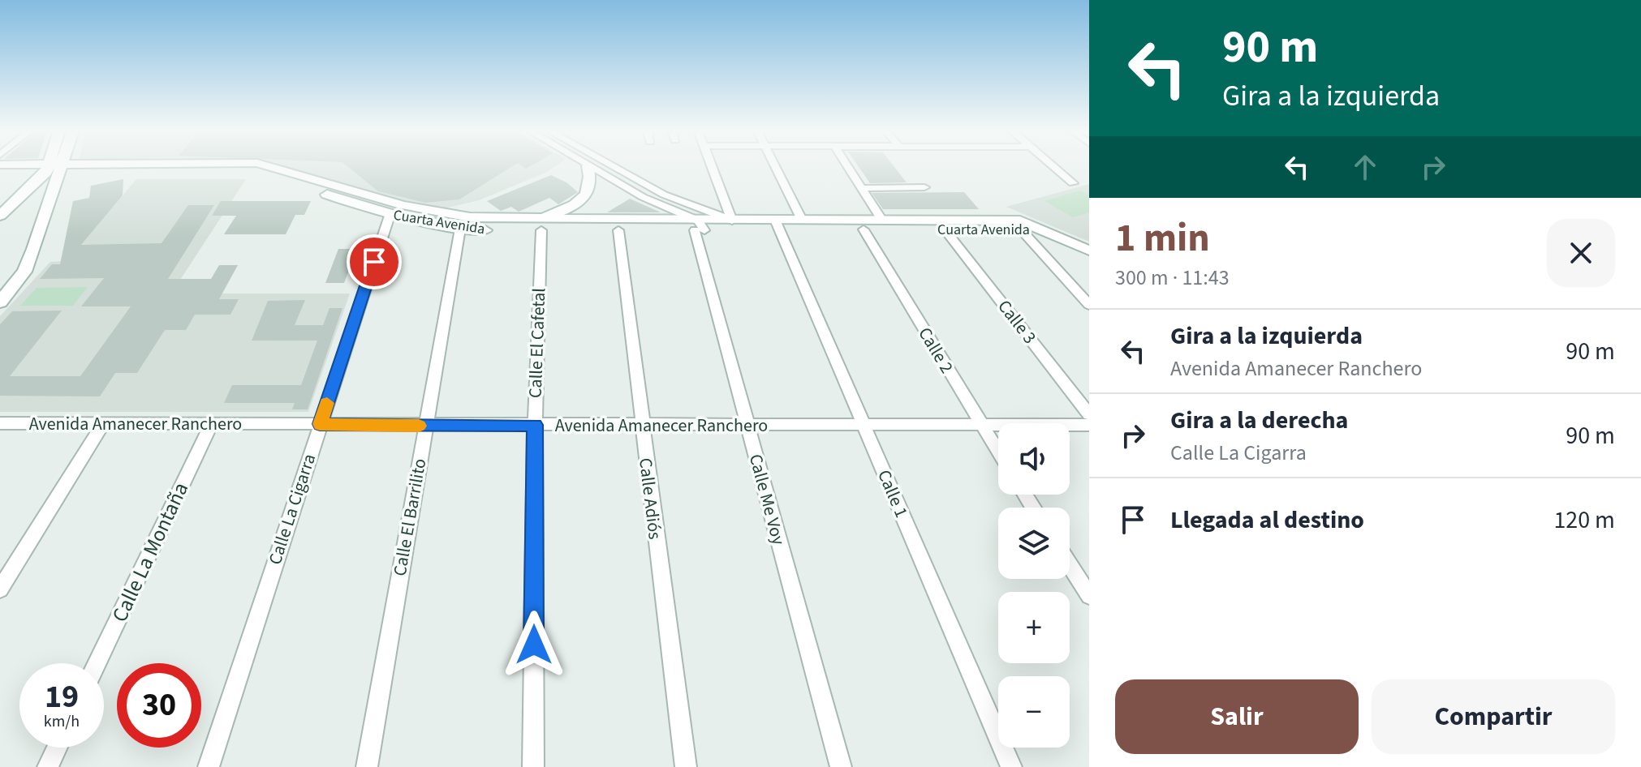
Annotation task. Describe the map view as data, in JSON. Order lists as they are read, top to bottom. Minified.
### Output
{"streets":{"main road":["Cuarta Avenida"],"street":["Calle 3","Calle El Cafetal","Calle 2","Avenida Amanecer Ranchero","Calle 1","Calle Adiós","Calle Me Voy","Calle La Cigarra","Calle El Barrilito","Calle La Montaña"]},"crossings":[["Cuarta Avenida","Calle 3"],["Cuarta Avenida","Calle El Cafetal"],["Cuarta Avenida","Calle 2"],["Cuarta Avenida","Calle 1"],["Cuarta Avenida","Calle Adiós"],["Cuarta Avenida","Calle Me Voy"],["Cuarta Avenida","Calle La Cigarra"],["Cuarta Avenida","Calle El Barrilito"],["Calle El Cafetal","Avenida Amanecer Ranchero"],["Calle 2","Avenida Amanecer Ranchero"],["Avenida Amanecer Ranchero","Calle 1"],["Avenida Amanecer Ranchero","Calle Adiós"],["Avenida Amanecer Ranchero","Calle Me Voy"],["Avenida Amanecer Ranchero","Calle La Cigarra"],["Avenida Amanecer Ranchero","Calle El Barrilito"],["Avenida Amanecer Ranchero","Calle La Montaña"]],"page":{"turn":["90 m","Gira a la izquierda"],"heading":["1 min","300 m · 11:43"],"list":[{"name":"Gira a la izquierda","note":"Avenida Amanecer Ranchero","value":"90 m"},{"name":"Gira a la derecha","note":"Calle La Cigarra","value":"90 m"},{"name":"Llegada al destino","value":"120 m"}],"map_buttons":["+","−"],"speed":"19 km/h","limit":"30","buttons":["Salir","Compartir"]}}
